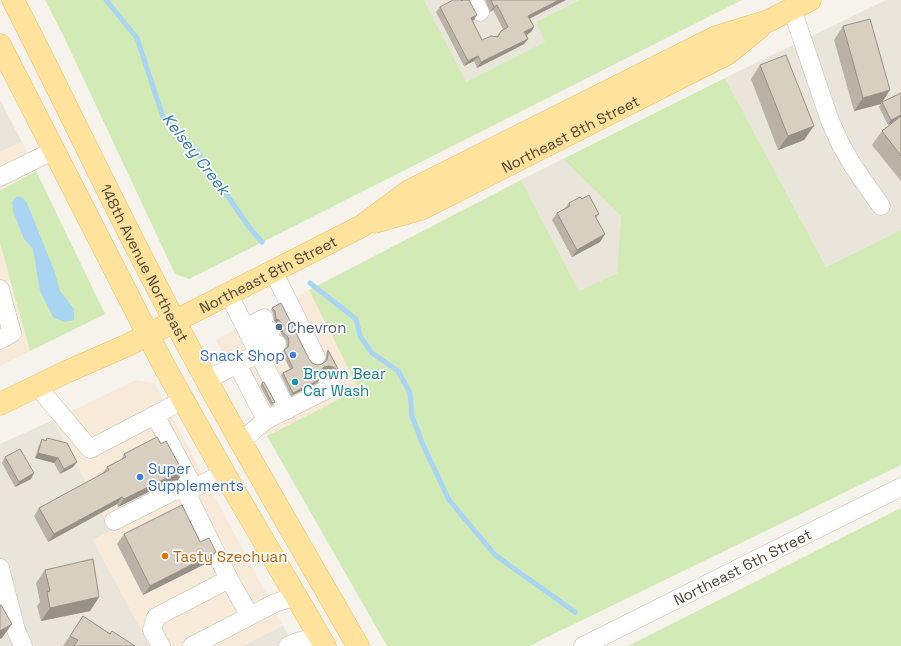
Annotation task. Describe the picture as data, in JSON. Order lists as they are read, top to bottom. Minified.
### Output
{"streets":{"main road":["Northeast 8th Street","148th Avenue Northeast"],"street":["Northeast 6th Street"]},"crossings":[["Northeast 8th Street","148th Avenue Northeast"]],"water":["Kelsey Creek"],"places":["Chevron","Snack Shop","Brown Bear Car Wash","Super Supplements","Tasty Szechuan"]}
